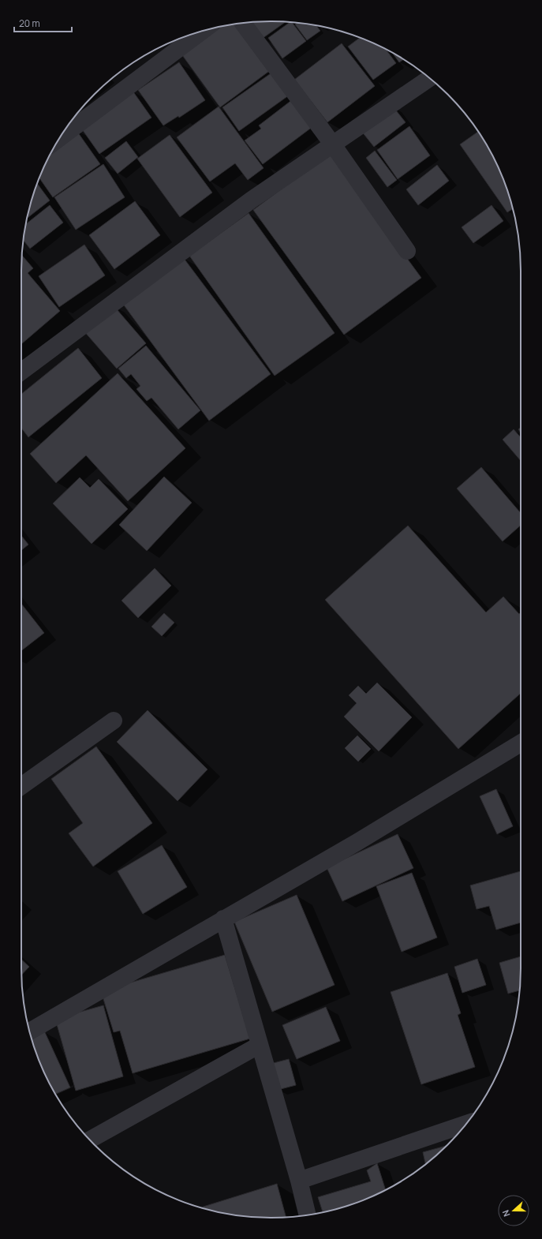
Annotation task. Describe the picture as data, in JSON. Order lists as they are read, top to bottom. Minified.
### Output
{"scale_bar":"20 m","north":"left"}
